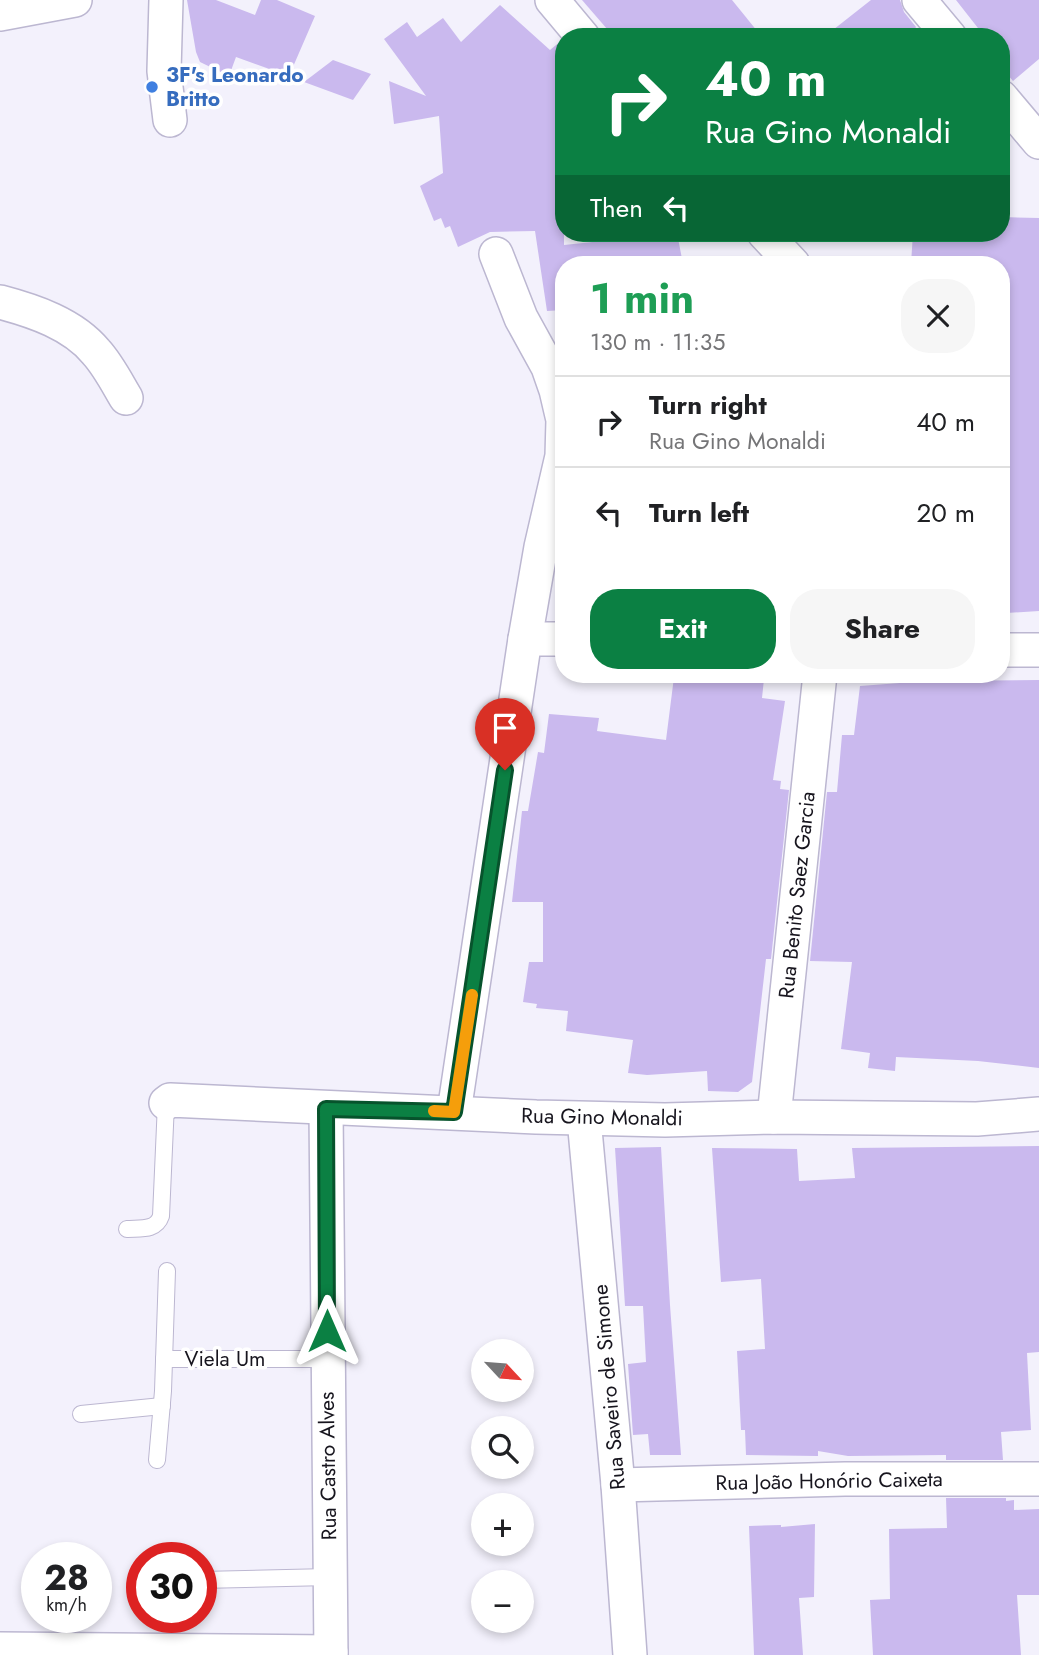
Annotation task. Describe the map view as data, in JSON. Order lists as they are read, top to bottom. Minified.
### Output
{"streets":{"street":["Rua Benito Saez Garcia","Rua Gino Monaldi","Rua Saveiro de Simone","Rua Castro Alves","Rua João Honório Caixeta"],"lane":["Viela Um"]},"crossings":[["Rua Benito Saez Garcia","Rua Gino Monaldi"],["Rua Gino Monaldi","Rua Saveiro de Simone"],["Rua Gino Monaldi","Rua Castro Alves"],["Viela Um","Rua Castro Alves"],["Rua Saveiro de Simone","Rua João Honório Caixeta"]],"places":["3F's Leonardo Britto"],"north":"bottom right","page":{"turn":["40 m","Rua Gino Monaldi"],"then":"Then","heading":["1 min","130 m · 11:35"],"list":[{"name":"Turn right","note":"Rua Gino Monaldi","value":"40 m"},{"name":"Turn left","value":"20 m"}],"buttons":["Exit","Share"],"map_buttons":["+","−"],"speed":"28 km/h","limit":"30"}}
